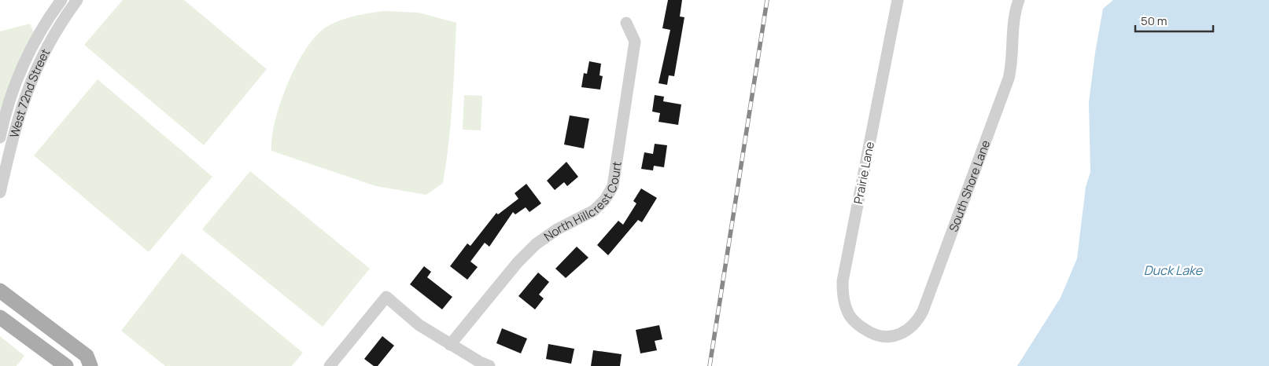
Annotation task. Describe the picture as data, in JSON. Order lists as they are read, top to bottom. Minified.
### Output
{"streets":{"street":["West 72nd Street","Prairie Lane","South Shore Lane","North Hillcrest Court"]},"crossings":[["Prairie Lane","South Shore Lane"]],"water":["Duck Lake"],"scale_bar":"50 m"}
